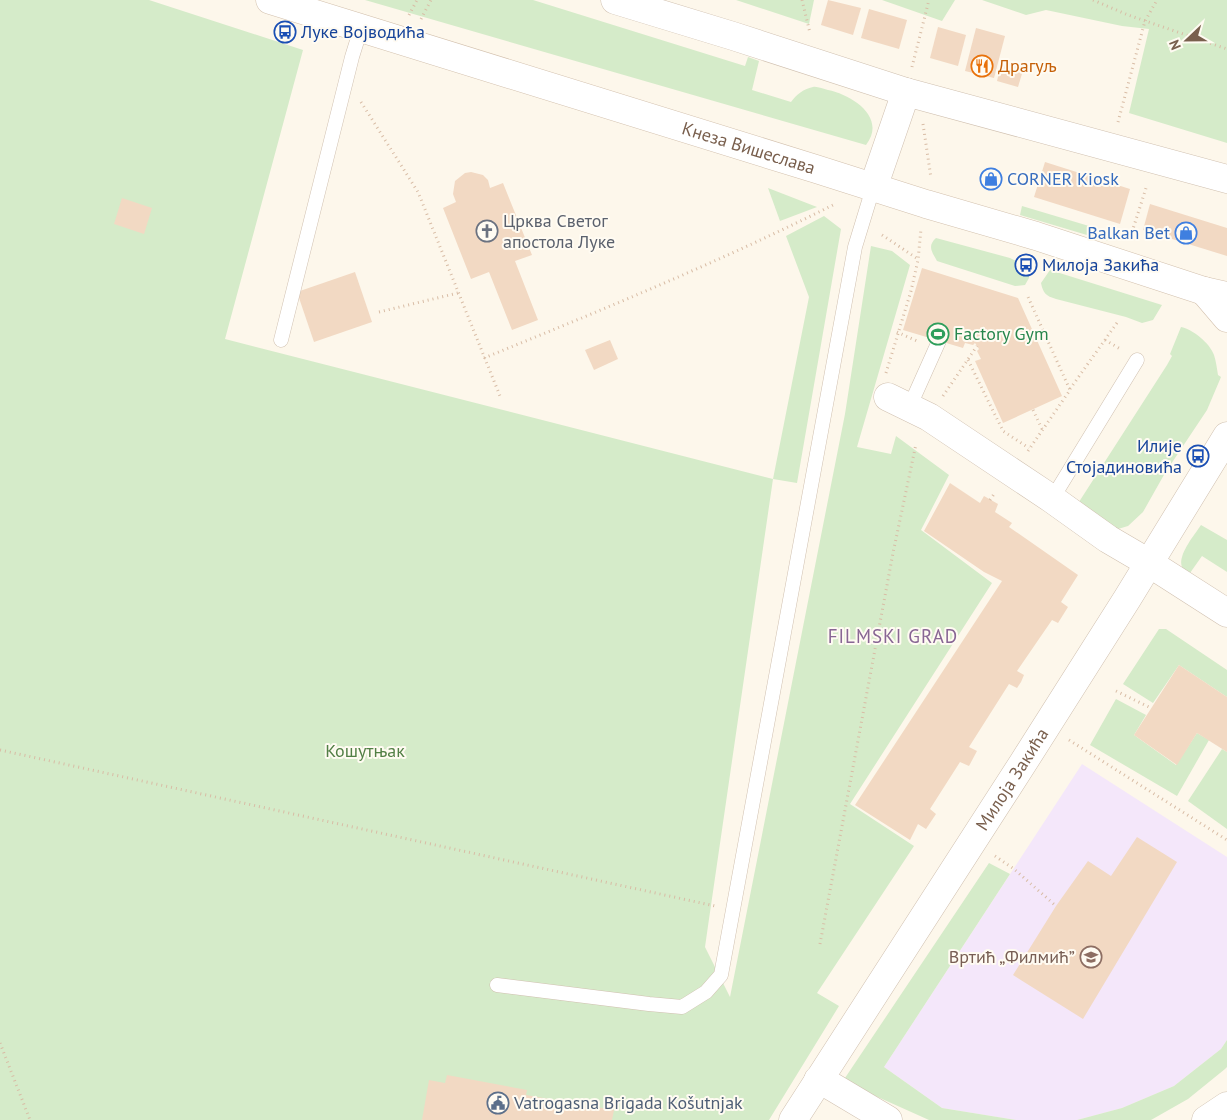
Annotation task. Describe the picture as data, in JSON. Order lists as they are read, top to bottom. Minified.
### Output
{"streets":{"street":["Кнеза Вишеслава","Милоја Закића"]},"districts":["FILMSKI GRAD"],"parks":["Кошутњак"],"places":{"bus stop":["Луке Војводића","Милоја Закића","Илије Стојадиновића"],"restaurant":["Драгуљ"],"shop":["CORNER Kiosk","Balkan Bet"],"church":["Црква Светог апостола Луке"],"sports":["Factory Gym"],"school or university":["Вртић „Филмић”"],"public building":["Vatrogasna Brigada Košutnjak"]},"north":"left"}
